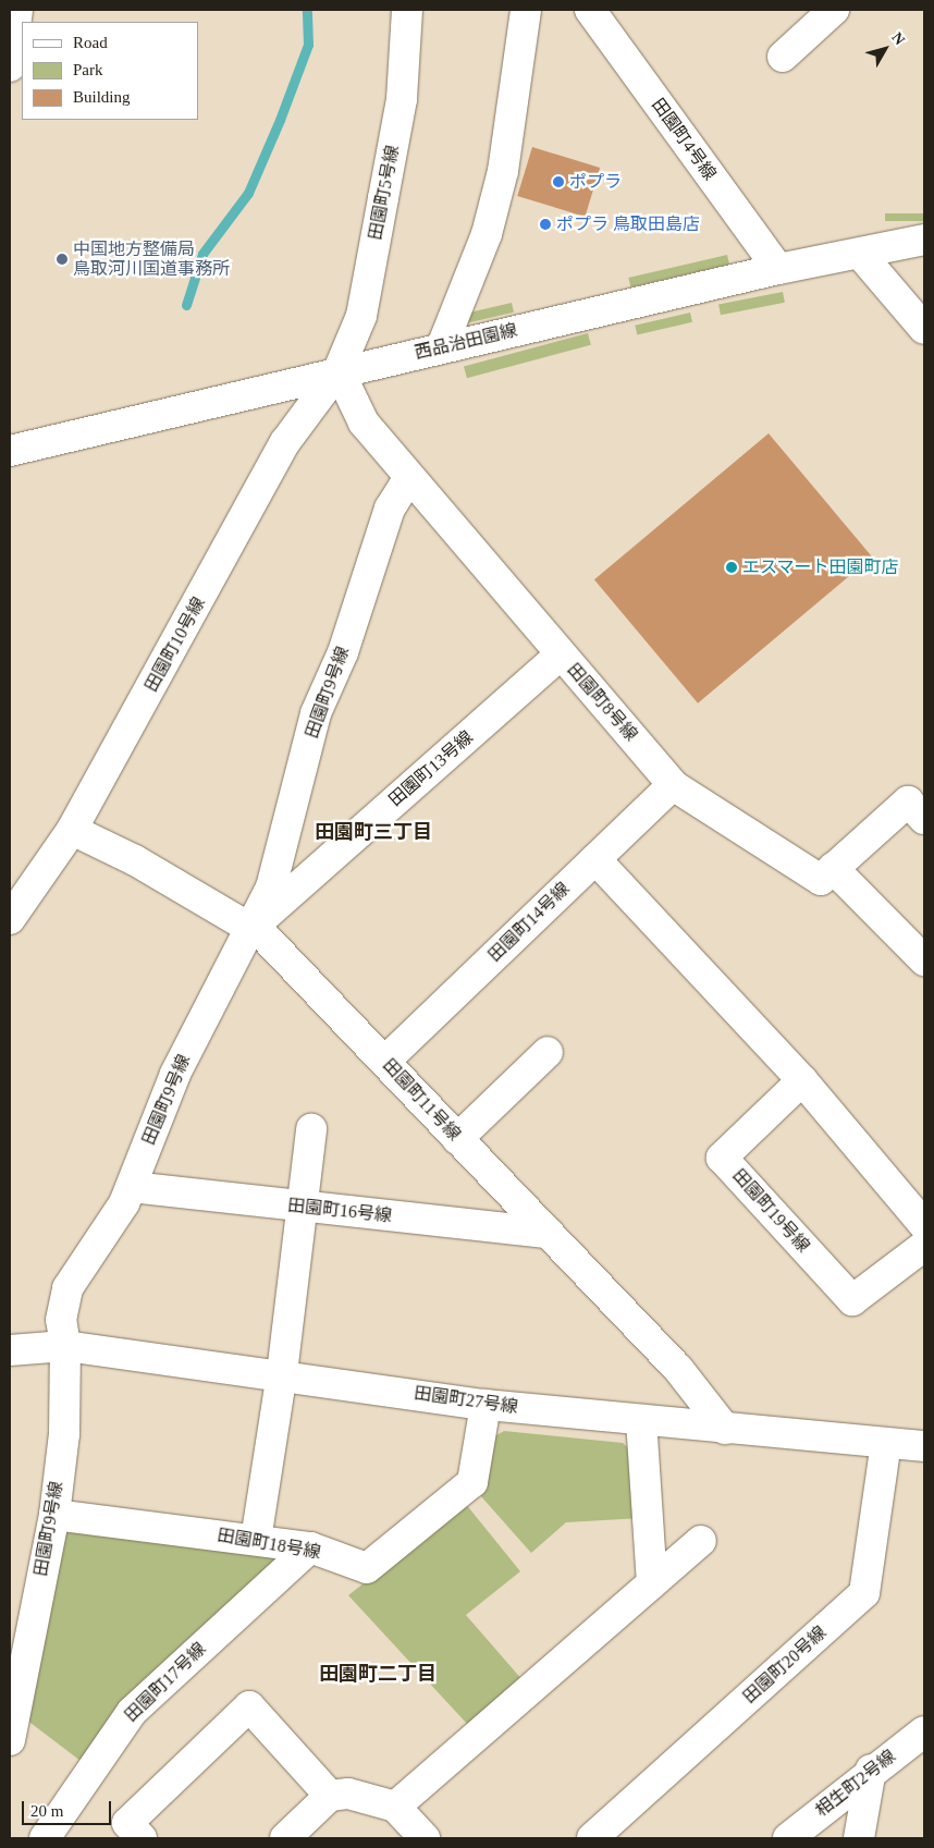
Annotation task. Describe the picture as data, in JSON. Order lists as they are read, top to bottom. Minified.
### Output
{"streets":{"street":["田園町4号線","田園町5号線","西品治田園線","田園町10号線","田園町9号線","田園町8号線","田園町13号線","田園町14号線","田園町11号線","田園町16号線","田園町19号線","田園町27号線","田園町18号線","田園町20号線","田園町17号線","相生町2号線"]},"crossings":[["田園町4号線","西品治田園線"],["田園町5号線","西品治田園線"],["田園町5号線","田園町10号線"],["田園町5号線","田園町8号線"],["西品治田園線","田園町10号線"],["西品治田園線","田園町8号線"],["田園町10号線","田園町8号線"],["田園町10号線","田園町11号線"],["田園町9号線","田園町8号線"],["田園町9号線","田園町13号線"],["田園町9号線","田園町11号線"],["田園町9号線","田園町16号線"],["田園町9号線","田園町27号線"],["田園町9号線","田園町18号線"],["田園町8号線","田園町13号線"],["田園町8号線","田園町14号線"],["田園町13号線","田園町11号線"],["田園町14号線","田園町11号線"],["田園町11号線","田園町16号線"],["田園町11号線","田園町27号線"],["田園町27号線","田園町18号線"],["田園町27号線","田園町20号線"],["田園町18号線","田園町17号線"]],"districts":["田園町三丁目","田園町二丁目"],"places":["ポプラ","ポプラ 鳥取田島店","中国地方整備局 鳥取河川国道事務所","エスマート田園町店"],"legend":["Road","Park","Building"],"scale_bar":"20 m","north":"top right"}
